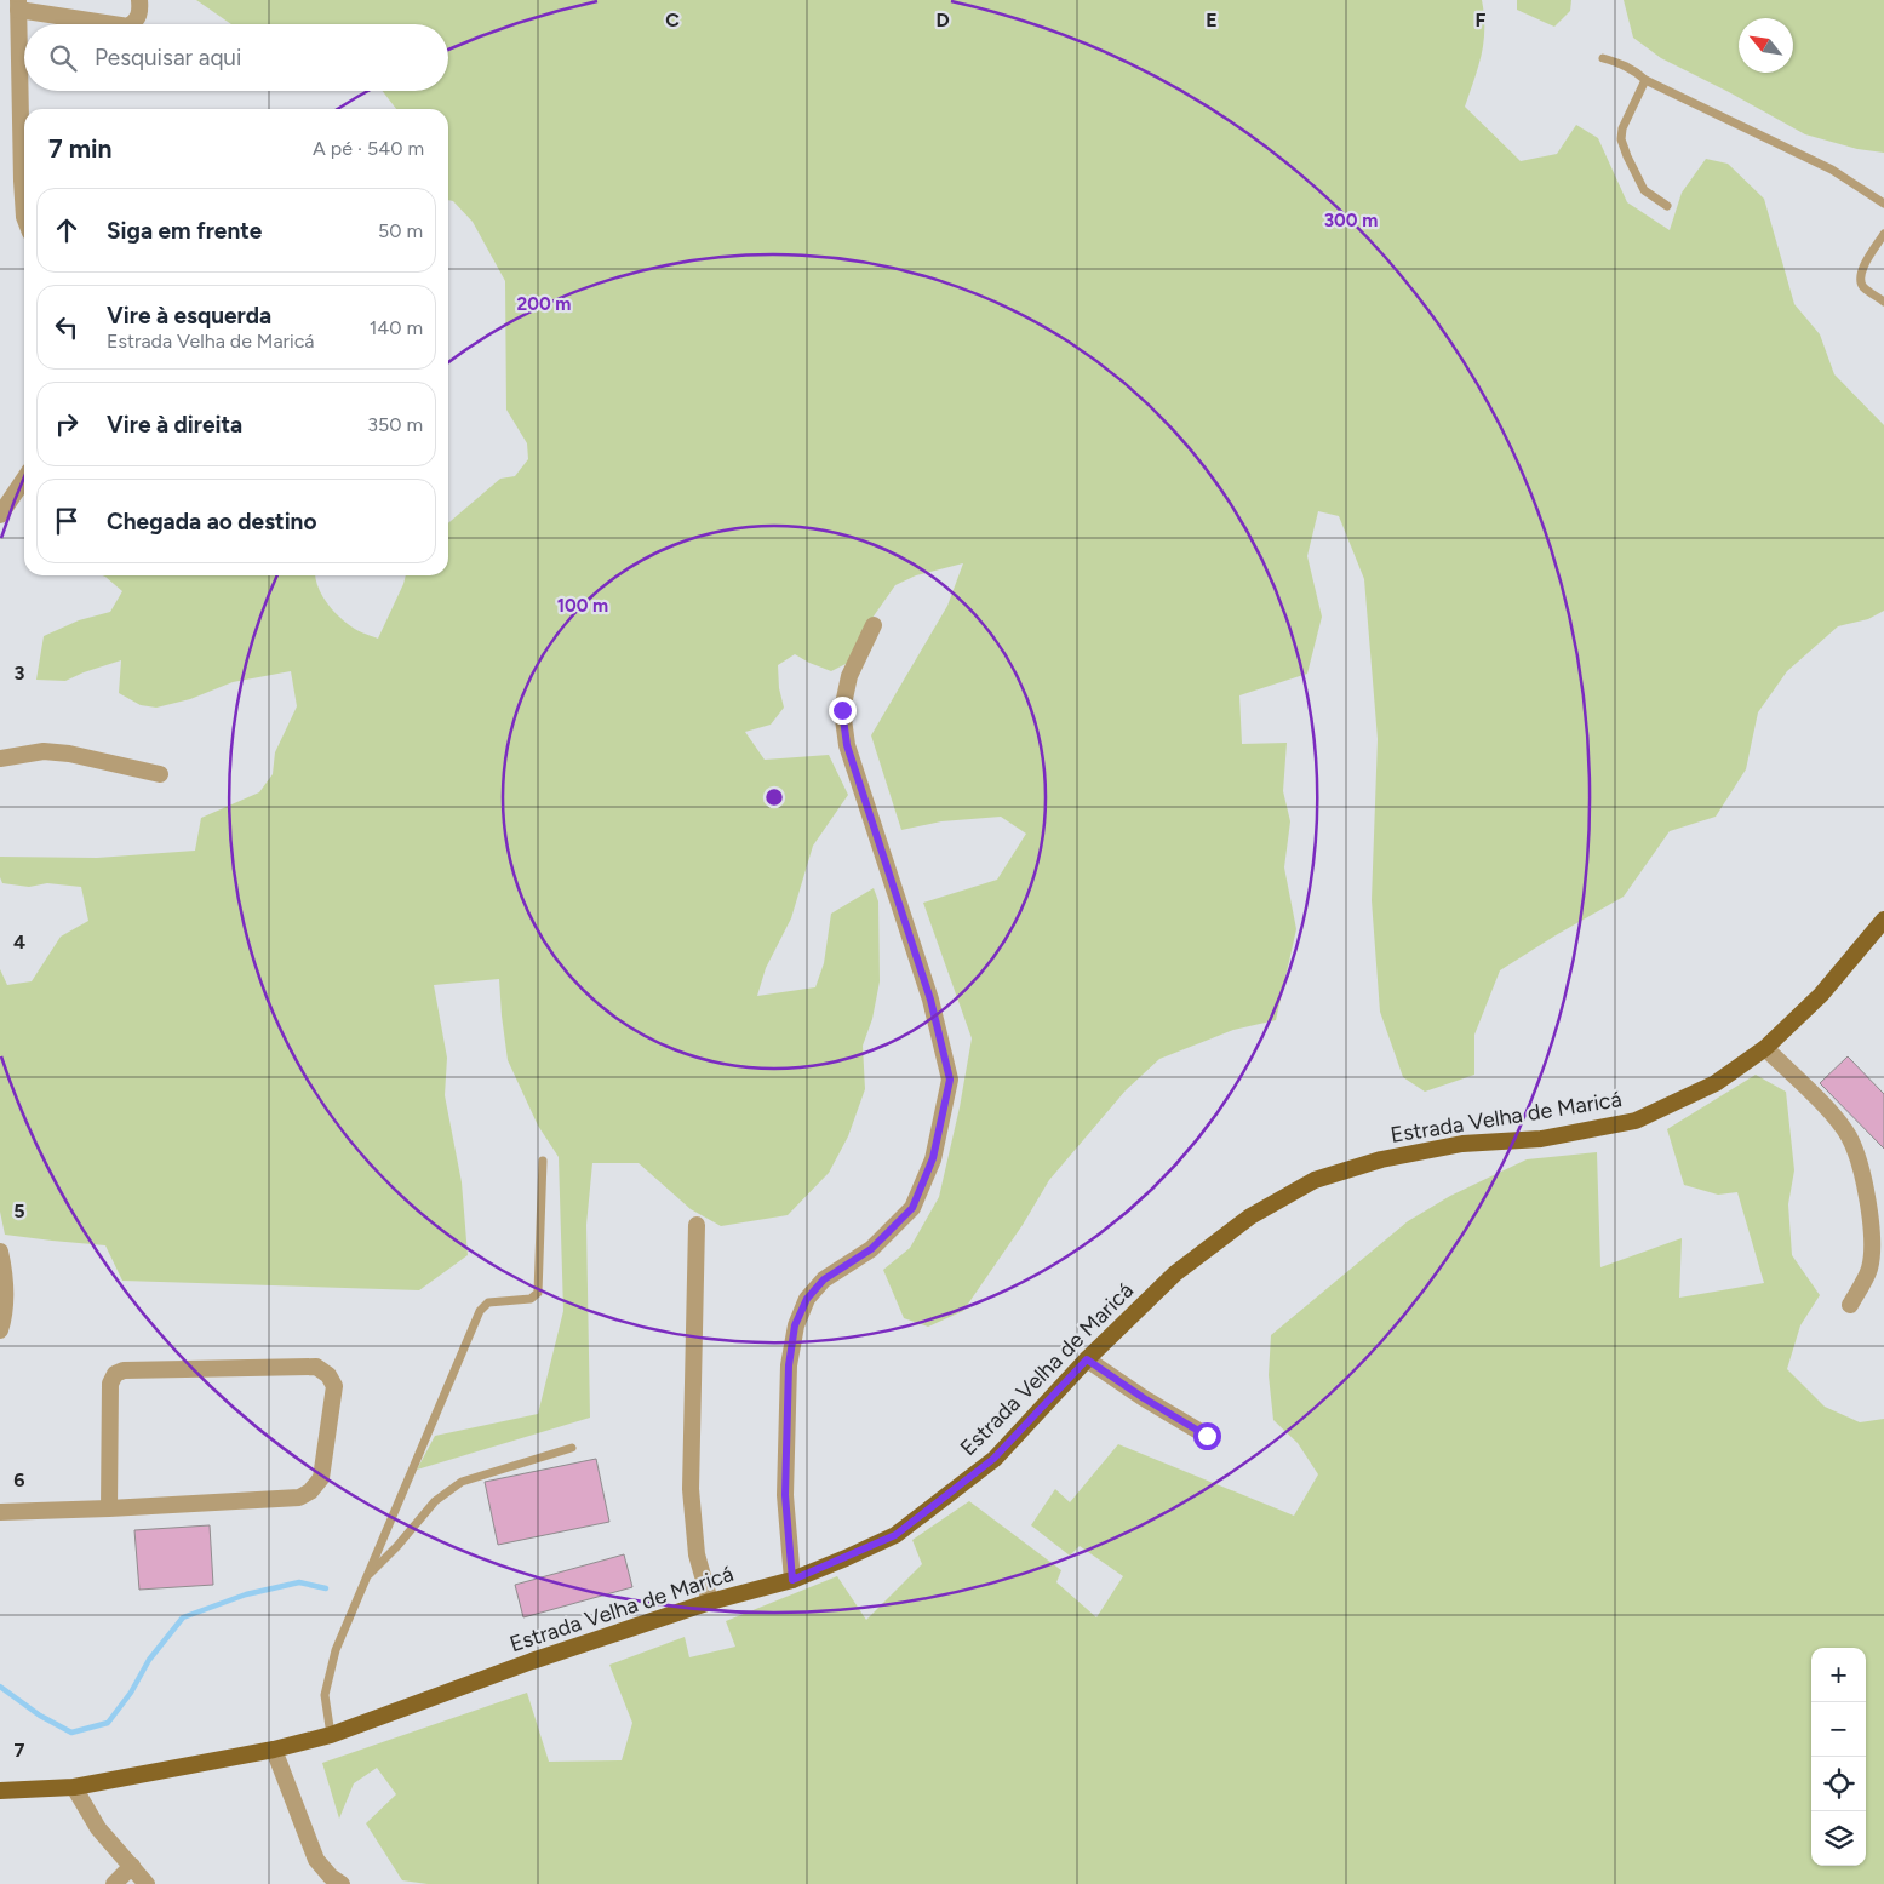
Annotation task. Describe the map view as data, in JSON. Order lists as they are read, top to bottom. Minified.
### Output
{"streets":{"main road":["Estrada Velha de Maricá"]},"north":"top left","page":{"search":"Pesquisar aqui","heading":["7 min","A pé · 540 m"],"list":[["Siga em frente","50 m"],["Vire à esquerda","Estrada Velha de Maricá","140 m"],["Vire à direita","350 m"],"Chegada ao destino"],"map_buttons":["+","−"]},"grid":{"columns":["C","D","E","F"],"rows":["3","4","5","6","7"]},"rings":["300 m","200 m","100 m"]}
